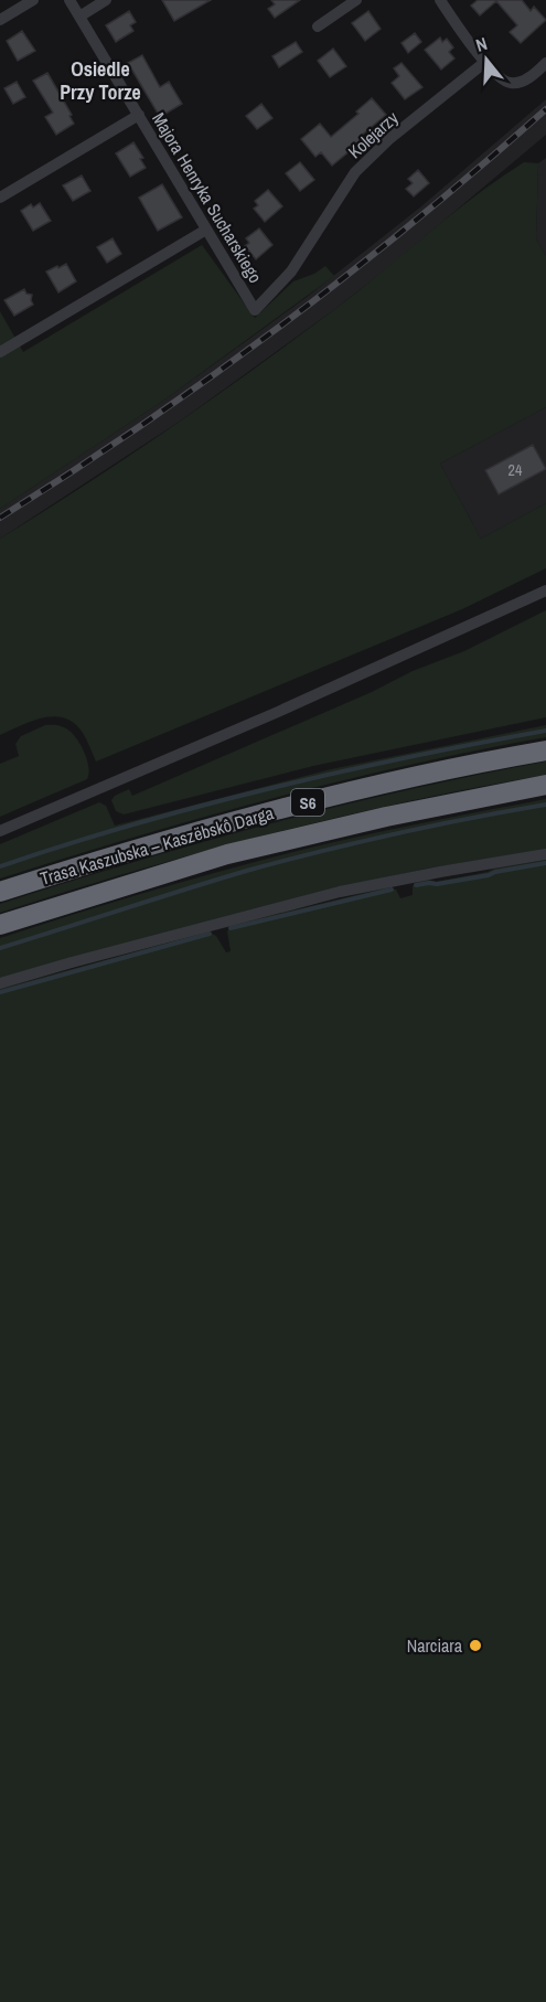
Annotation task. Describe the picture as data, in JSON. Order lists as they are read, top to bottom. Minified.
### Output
{"streets":{"highway":["S6","Trasa Kaszubska – Kaszëbskô Darga"],"street":["Kolejarzy","Majora Henryka Sucharskiego"]},"crossings":[["Kolejarzy","Majora Henryka Sucharskiego"]],"districts":["Osiedle Przy Torze"],"places":["Narciara"],"house_numbers":["24"],"north":"top"}
